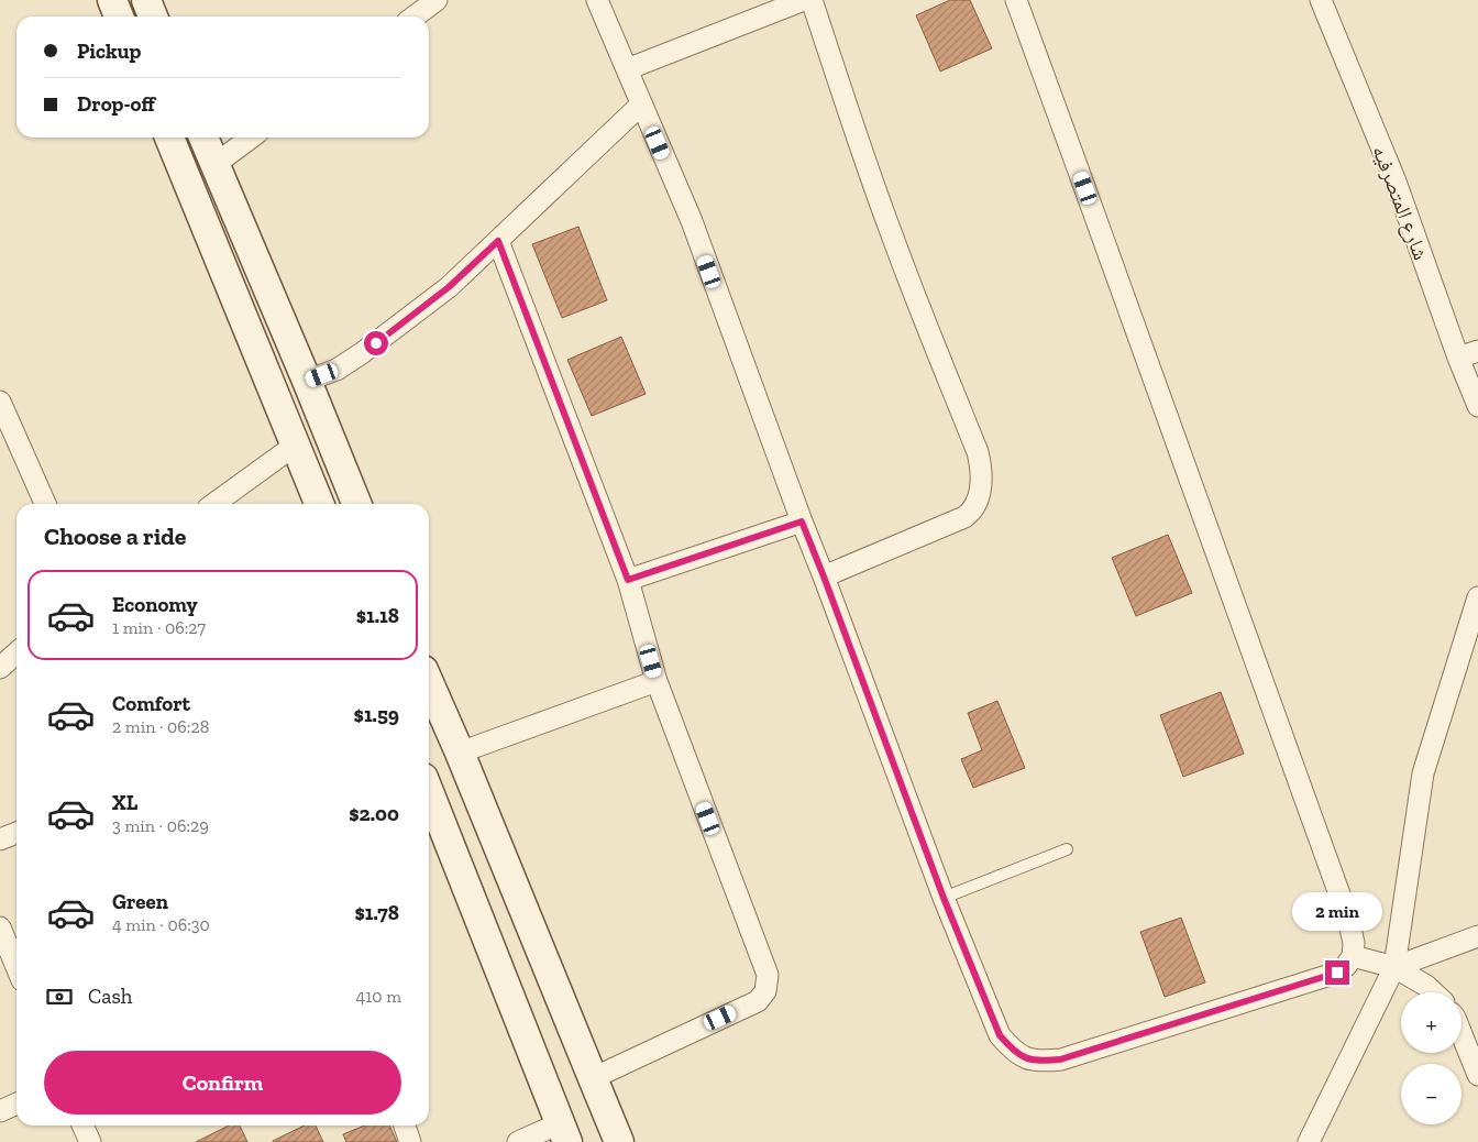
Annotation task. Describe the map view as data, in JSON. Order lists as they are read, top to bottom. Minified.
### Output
{"streets":{"street":["شارع المتصرفيه"]},"page":{"banner":["Pickup","Drop-off"],"heading":"Choose a ride","list":[{"name":"Economy","note":"1 min · 06:27","value":"$1.18"},{"name":"Comfort","note":"2 min · 06:28","value":"$1.59"},{"name":"XL","note":"3 min · 06:29","value":"$2.00"},{"name":"Green","note":"4 min · 06:30","value":"$1.78"}],"bubble":"2 min","pay":["Cash","410 m"],"map_buttons":["+","−"],"buttons":"Confirm"}}
